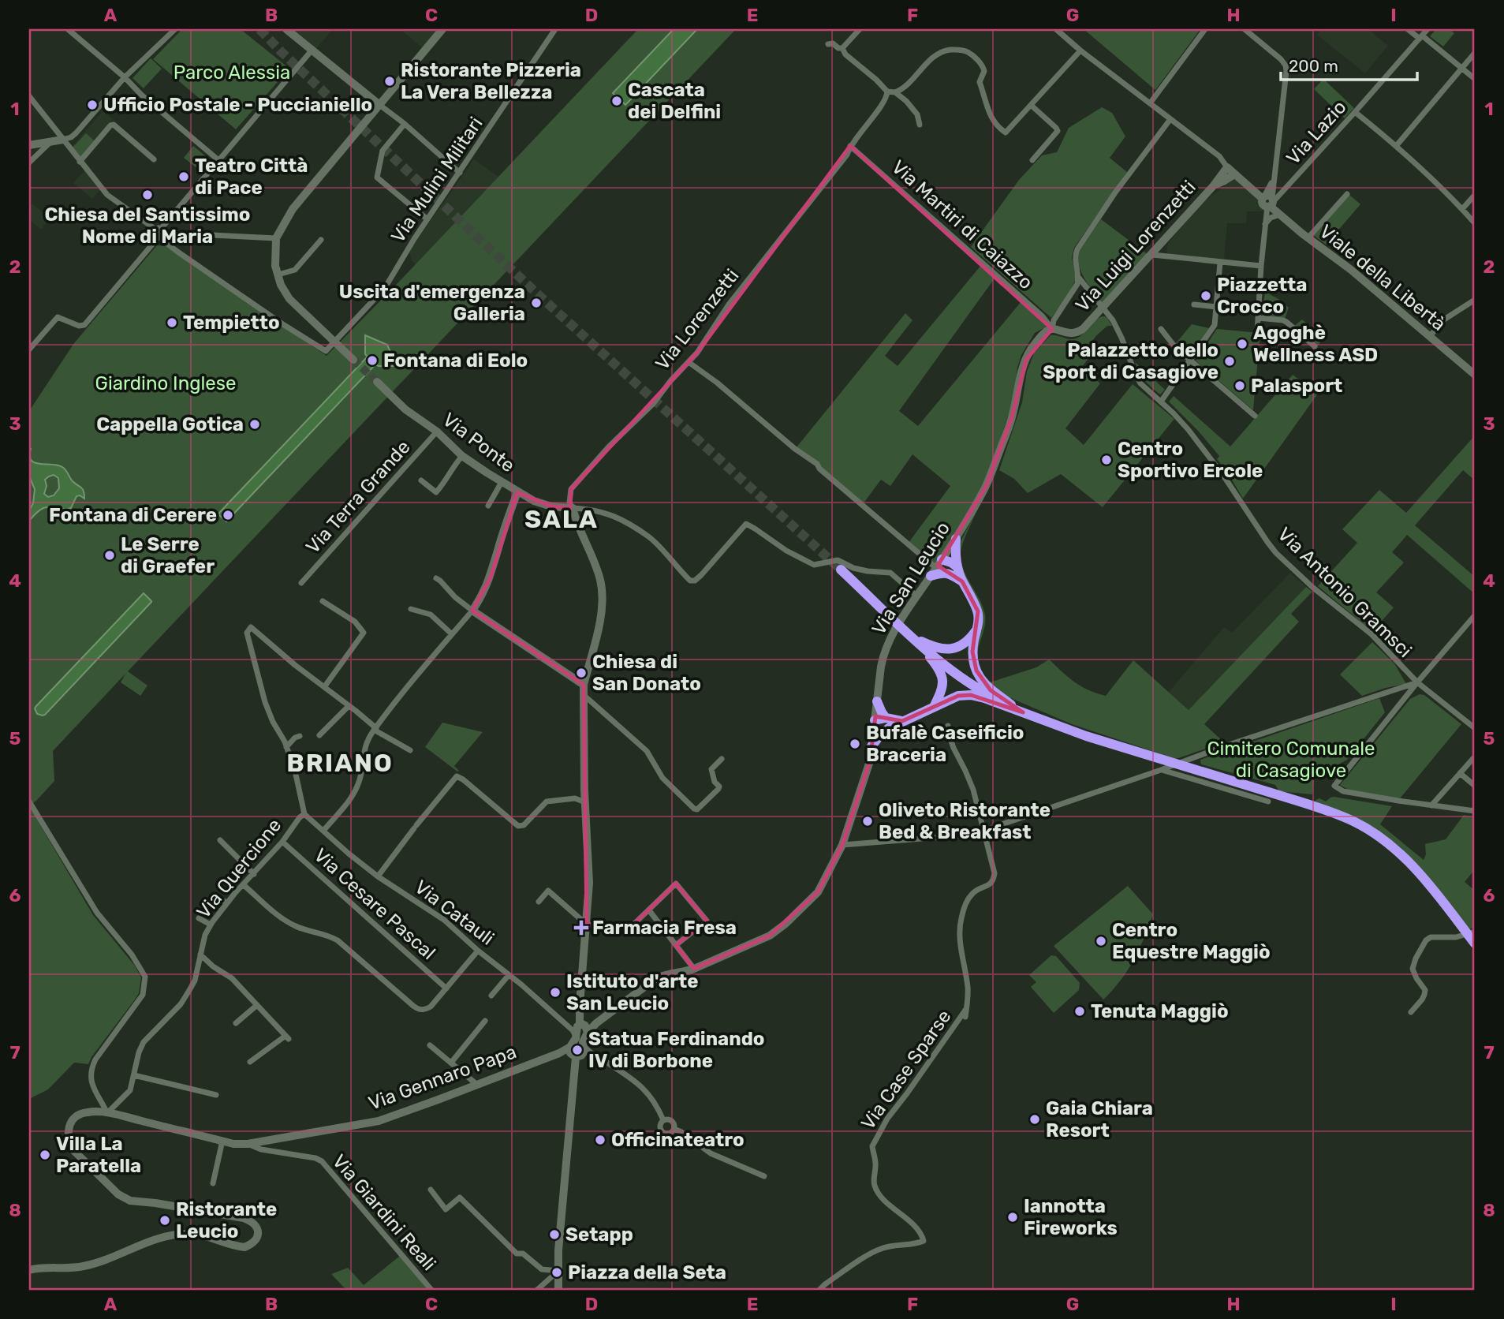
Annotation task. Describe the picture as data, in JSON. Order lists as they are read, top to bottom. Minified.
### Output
{"streets":{"street":["Via Lazio","Via Mulini Militari","Via Martiri di Caiazzo","Via Luigi Lorenzetti","Viale della Libertà","Via Lorenzetti","Via Ponte","Via Terra Grande","Via San Leucio","Via Antonio Gramsci","Via Quercione","Via Cesare Pascal","Via Catauli","Via Case Sparse","Via Gennaro Papa","Via Giardini Reali"]},"crossings":[["Via Lazio","Viale della Libertà"],["Via Martiri di Caiazzo","Via Luigi Lorenzetti"],["Via Martiri di Caiazzo","Via Lorenzetti"],["Via Martiri di Caiazzo","Via San Leucio"],["Via Luigi Lorenzetti","Via San Leucio"],["Via Luigi Lorenzetti","Via Antonio Gramsci"],["Via Lorenzetti","Via Ponte"],["Via Ponte","Via Terra Grande"],["Via San Leucio","Via Catauli"],["Via Quercione","Via Cesare Pascal"],["Via Quercione","Via Catauli"],["Via Quercione","Via Gennaro Papa"],["Via Gennaro Papa","Via Giardini Reali"]],"districts":["SALA","BRIANO"],"parks":["Parco Alessia","Giardino Inglese","Cimitero Comunale di Casagiove"],"places":{"other":["Ristorante Pizzeria La Vera Bellezza","Cascata dei Delfini","Ufficio Postale - Puccianiello","Teatro Città di Pace","Chiesa del Santissimo Nome di Maria","Piazzetta Crocco","Uscita d'emergenza Galleria","Tempietto","Agoghè Wellness ASD","Fontana di Eolo","Palazzetto dello Sport di Casagiove","Palasport","Cappella Gotica","Centro Sportivo Ercole","Fontana di Cerere","Le Serre di Graefer","Chiesa di San Donato","Bufalè Caseificio Braceria","Oliveto Ristorante Bed & Breakfast","Centro Equestre Maggiò","Istituto d'arte San Leucio","Tenuta Maggiò","Statua Ferdinando IV di Borbone","Gaia Chiara Resort","Officinateatro","Villa La Paratella","Iannotta Fireworks","Ristorante Leucio","Setapp","Piazza della Seta"],"health":["Farmacia Fresa"]},"scale_bar":"200 m","grid":{"columns":["A","B","C","D","E","F","G","H","I"],"rows":["1","2","3","4","5","6","7","8"]}}
